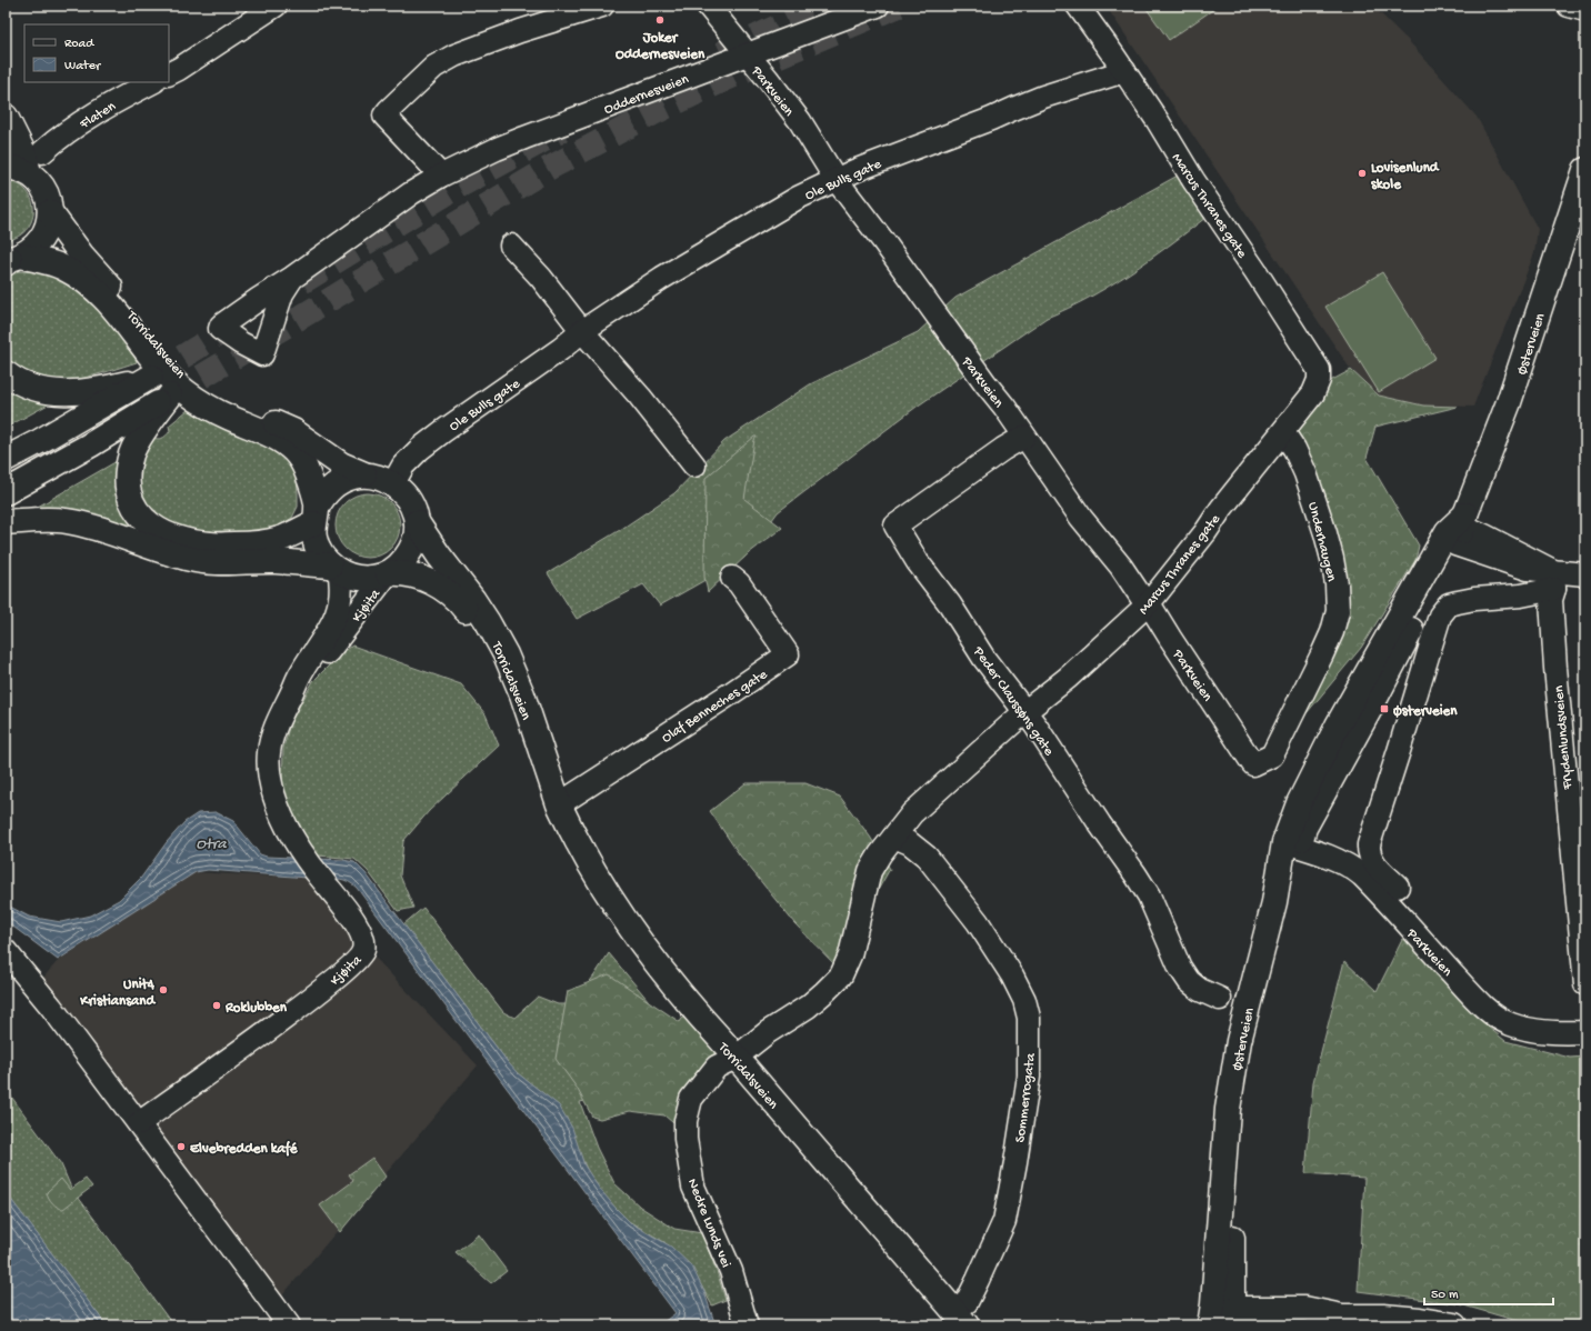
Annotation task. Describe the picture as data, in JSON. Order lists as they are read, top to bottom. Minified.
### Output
{"streets":{"main road":["Torridalsveien","Østerveien"],"street":["Parkveien","Oddernesveien","Flaten","Ole Bulls gate","Marcus Thranes gate","Underhaugen","Kjøita","Peder Claussøns gate","Olaf Benneches gate","Frydenlundsveien","Sommerrogata","Nedre Lunds vei"]},"crossings":[["Parkveien","Oddernesveien"],["Parkveien","Ole Bulls gate"],["Parkveien","Marcus Thranes gate"],["Parkveien","Østerveien"],["Parkveien","Underhaugen"],["Parkveien","Peder Claussøns gate"],["Ole Bulls gate","Marcus Thranes gate"],["Ole Bulls gate","Torridalsveien"],["Ole Bulls gate","Kjøita"],["Marcus Thranes gate","Torridalsveien"],["Marcus Thranes gate","Underhaugen"],["Marcus Thranes gate","Peder Claussøns gate"],["Marcus Thranes gate","Sommerrogata"],["Marcus Thranes gate","Nedre Lunds vei"],["Torridalsveien","Kjøita"],["Torridalsveien","Olaf Benneches gate"],["Torridalsveien","Sommerrogata"],["Torridalsveien","Nedre Lunds vei"]],"water":["Otra"],"places":{"other":["Joker Oddernesveien","Lovisenlund skole","Unit4 Kristiansand","Roklubben","Elvebredden kafé"],"transit":["Østerveien"]},"legend":["Road","Water"],"scale_bar":"50 m"}
